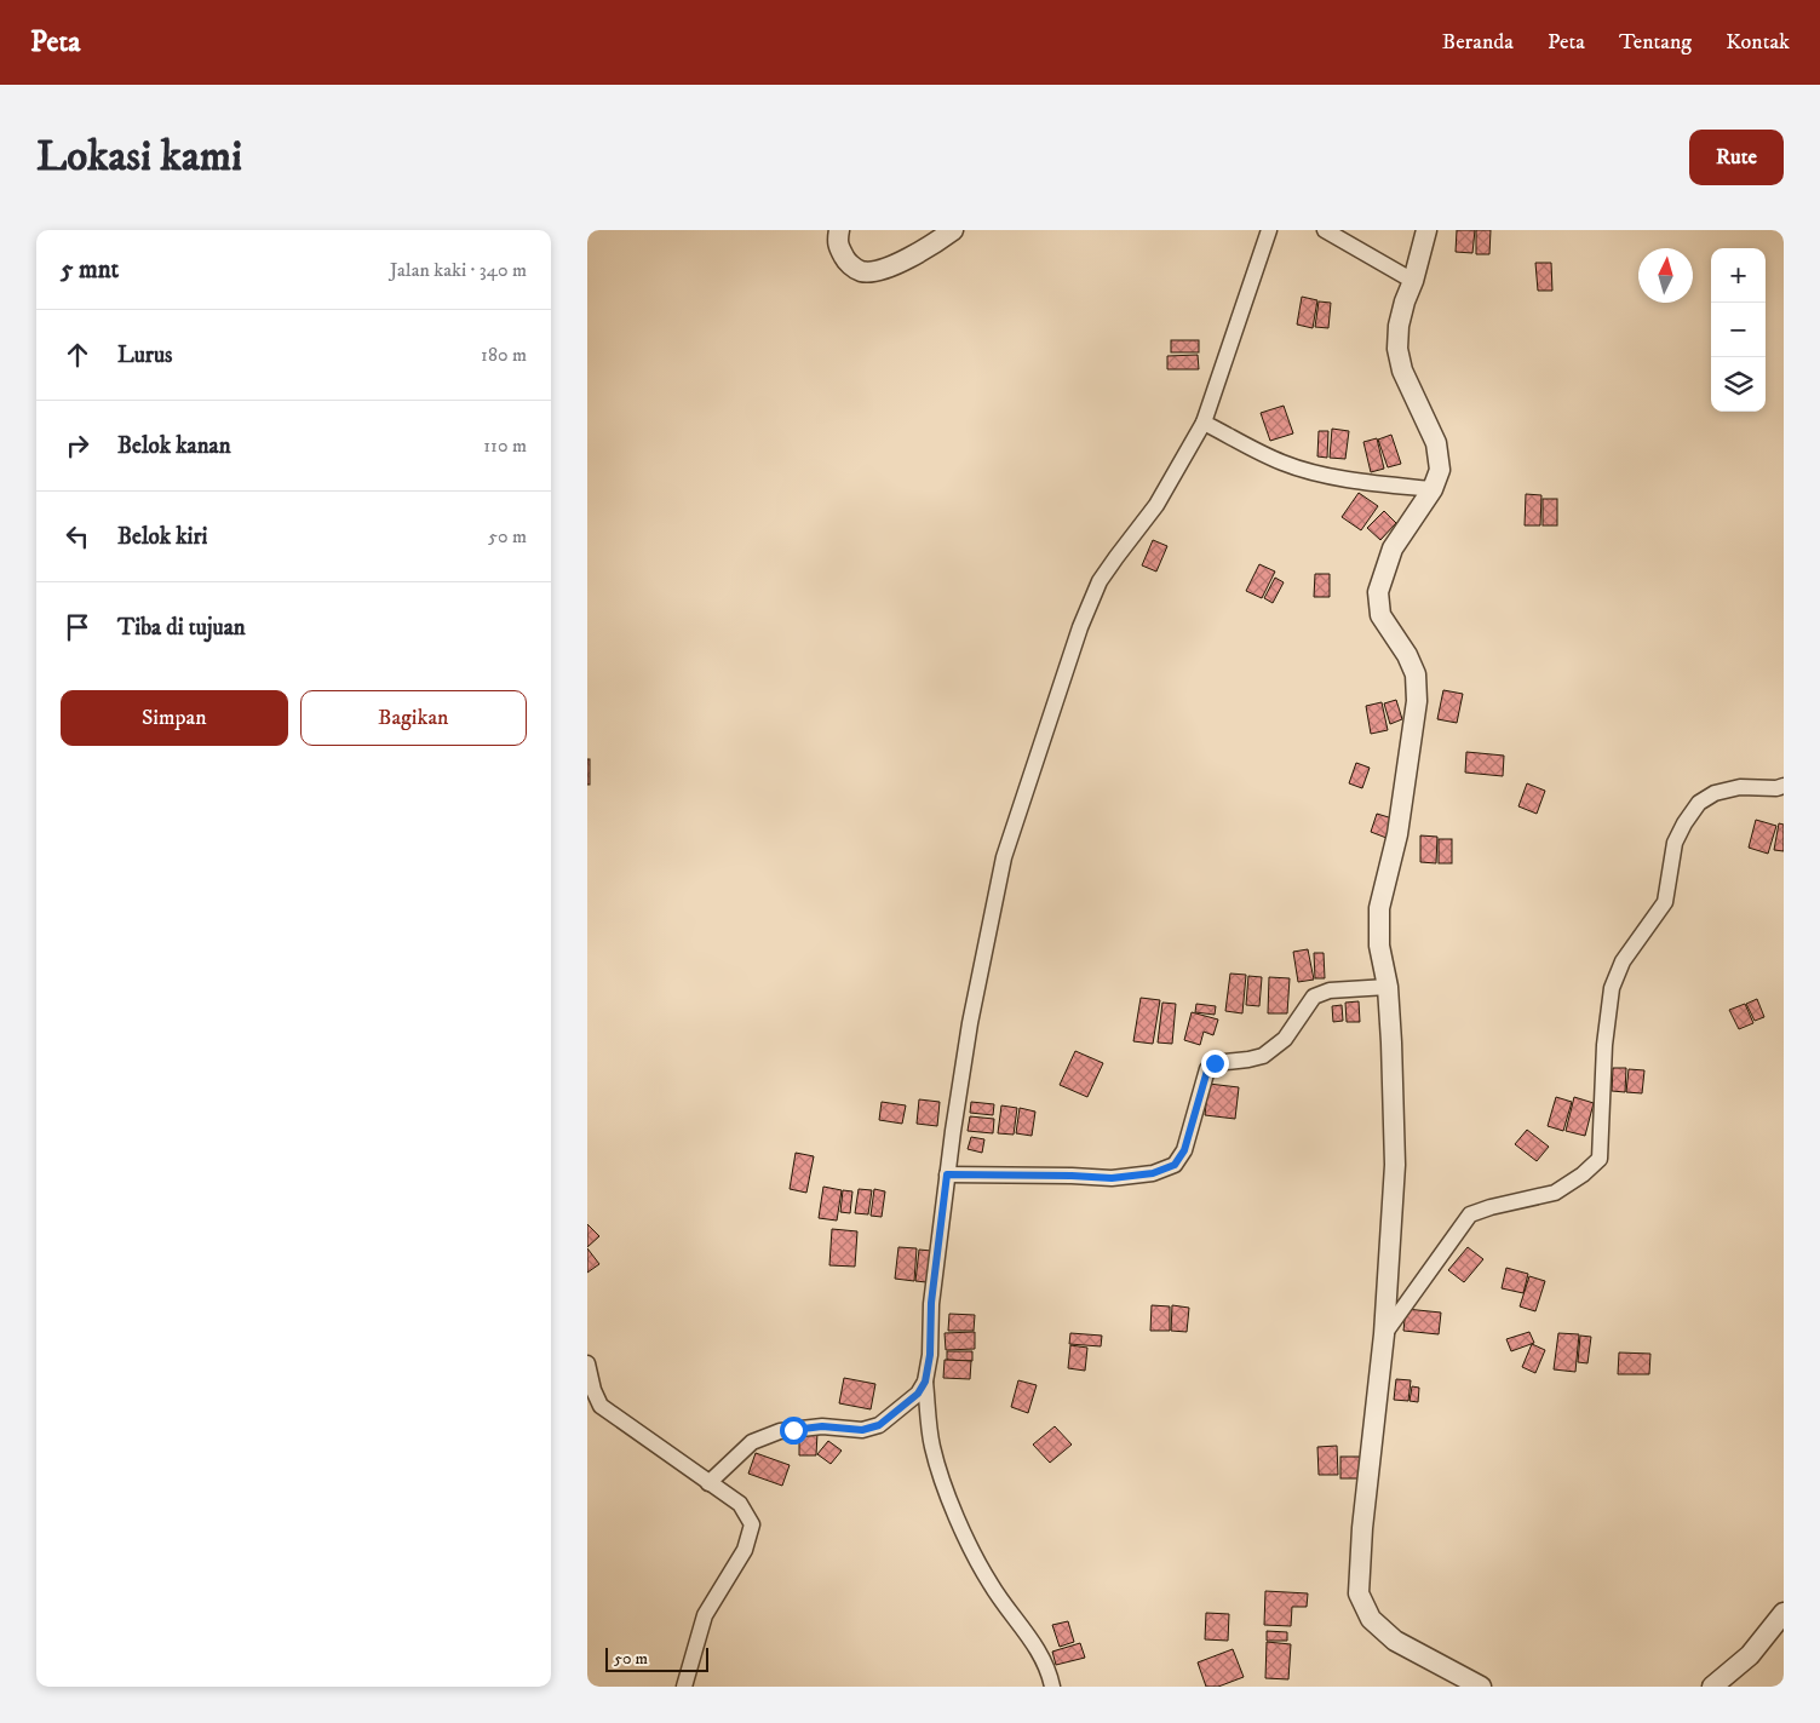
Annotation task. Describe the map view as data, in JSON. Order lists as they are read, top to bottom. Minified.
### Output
{"scale_bar":"50 m","north":"top","page":{"header":"Peta","nav":["Beranda","Peta","Tentang","Kontak"],"buttons":["Rute",["Simpan","Bagikan"]],"title":"Lokasi kami","heading":["5 mnt","Jalan kaki · 340 m"],"map_buttons":["+","−"],"list":[["Lurus","180 m"],["Belok kanan","110 m"],["Belok kiri","50 m"],"Tiba di tujuan"],"scale":"50 m"}}
